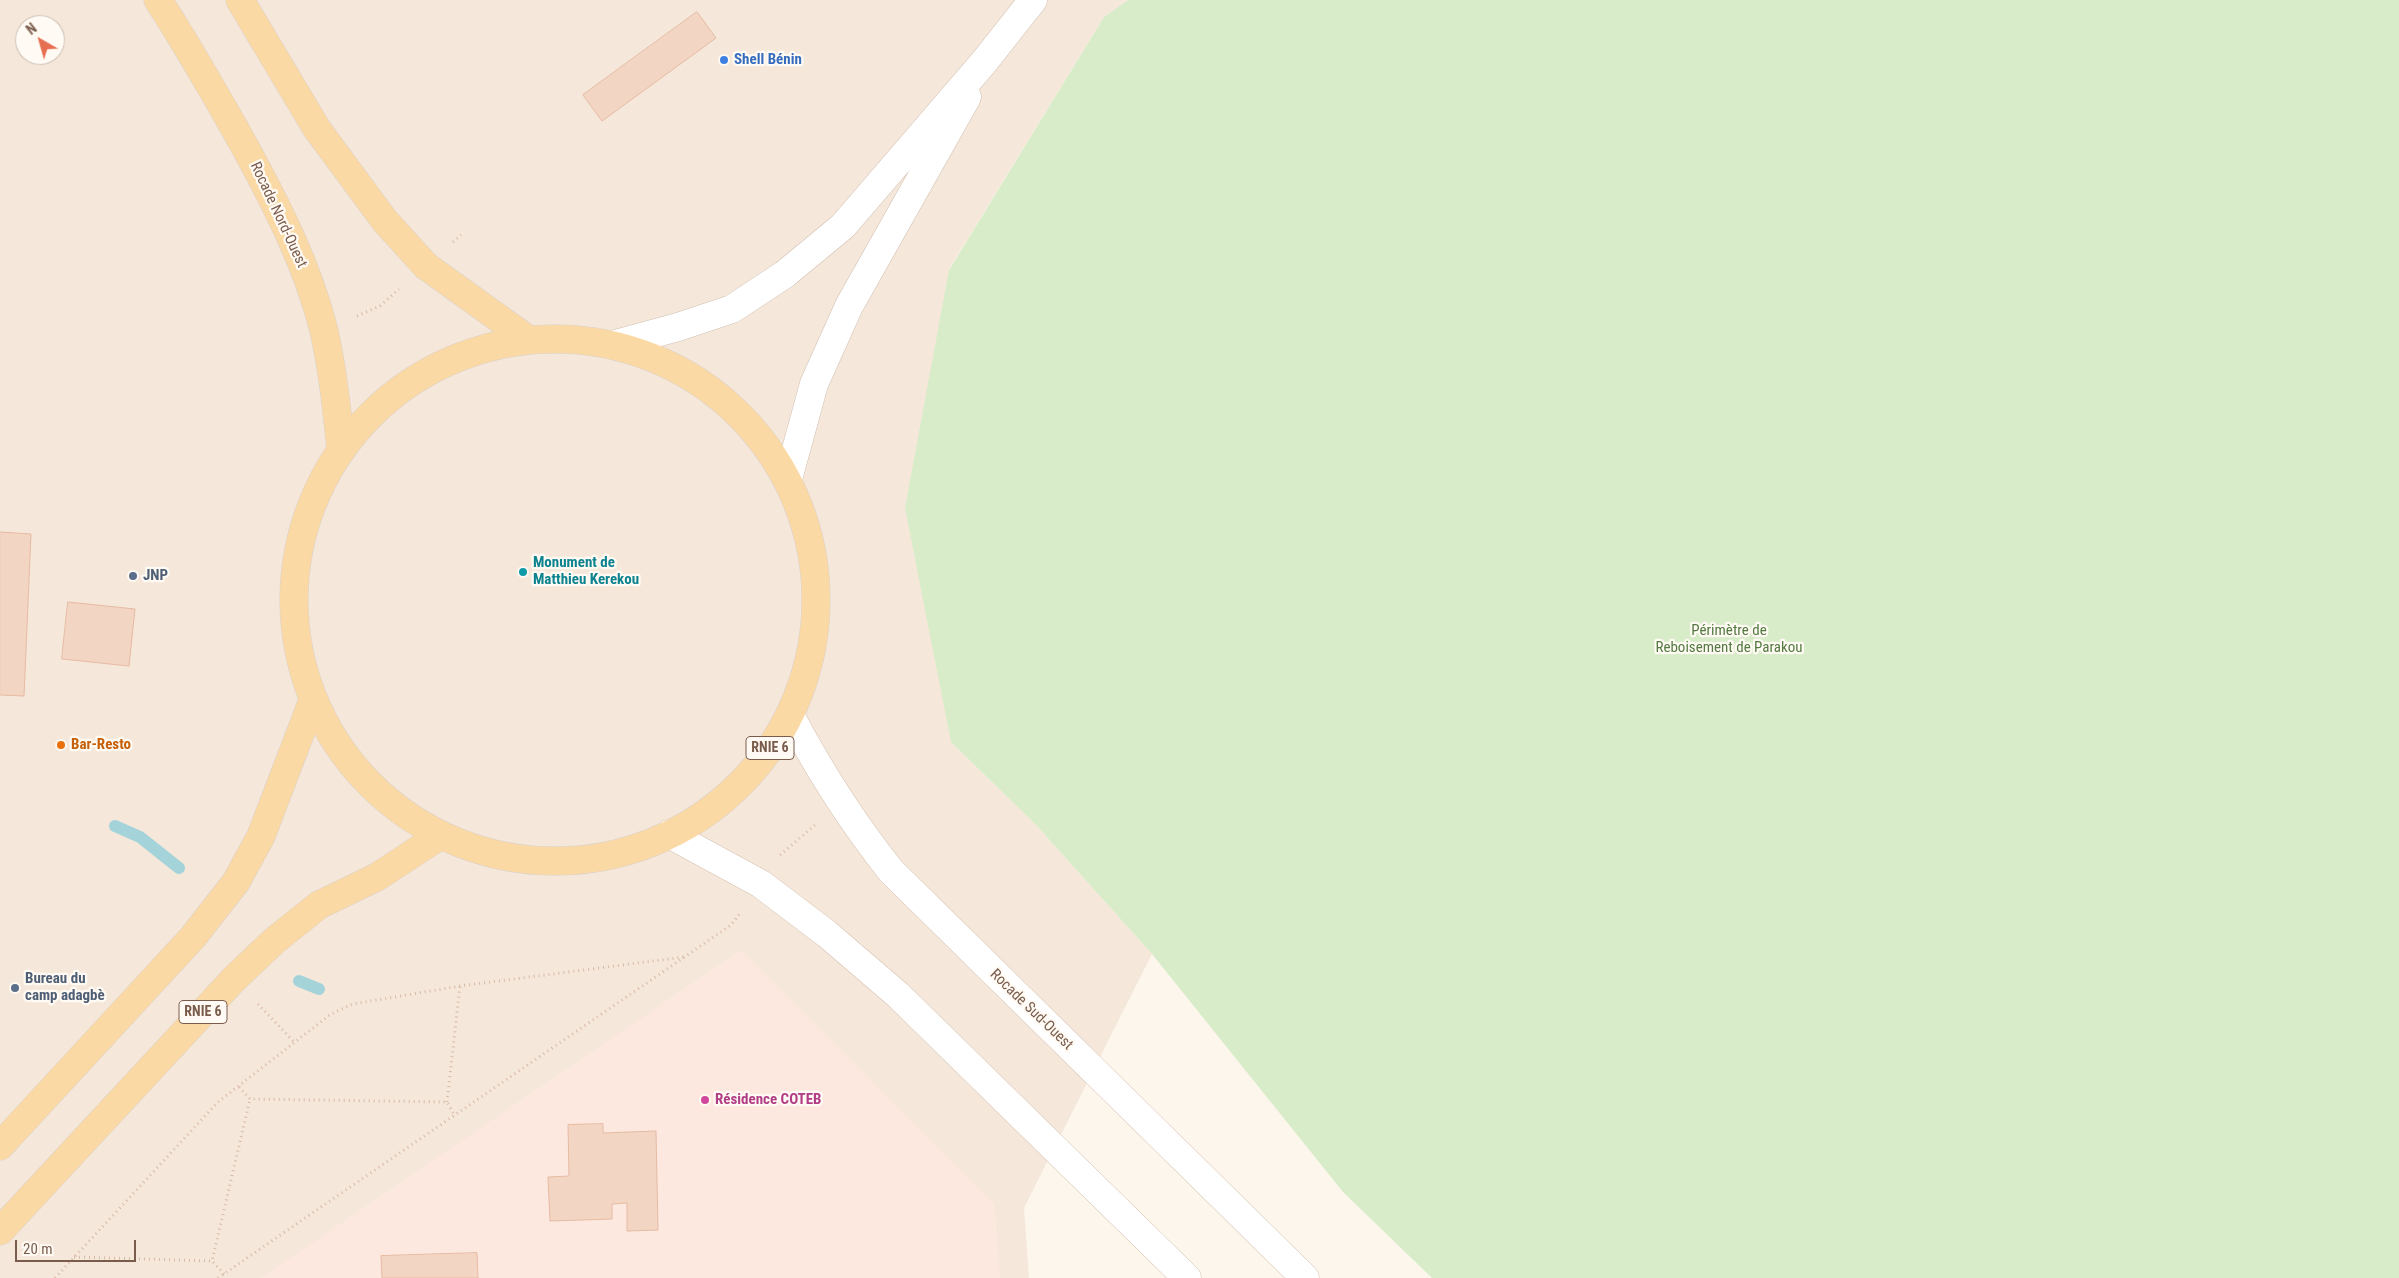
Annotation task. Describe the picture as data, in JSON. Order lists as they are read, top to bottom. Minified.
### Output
{"streets":{"main road":["Rocade Nord-Ouest","RNIE 6","Rocade Sud-Ouest"]},"crossings":[["Rocade Nord-Ouest","RNIE 6"],["RNIE 6","Rocade Sud-Ouest"]],"parks":["Périmètre de Reboisement de Parakou"],"places":["Shell Bénin","Monument de Matthieu Kerekou","JNP","Bar-Resto","Bureau du camp adagbè","Résidence COTEB"],"scale_bar":"20 m","north":"top left"}
